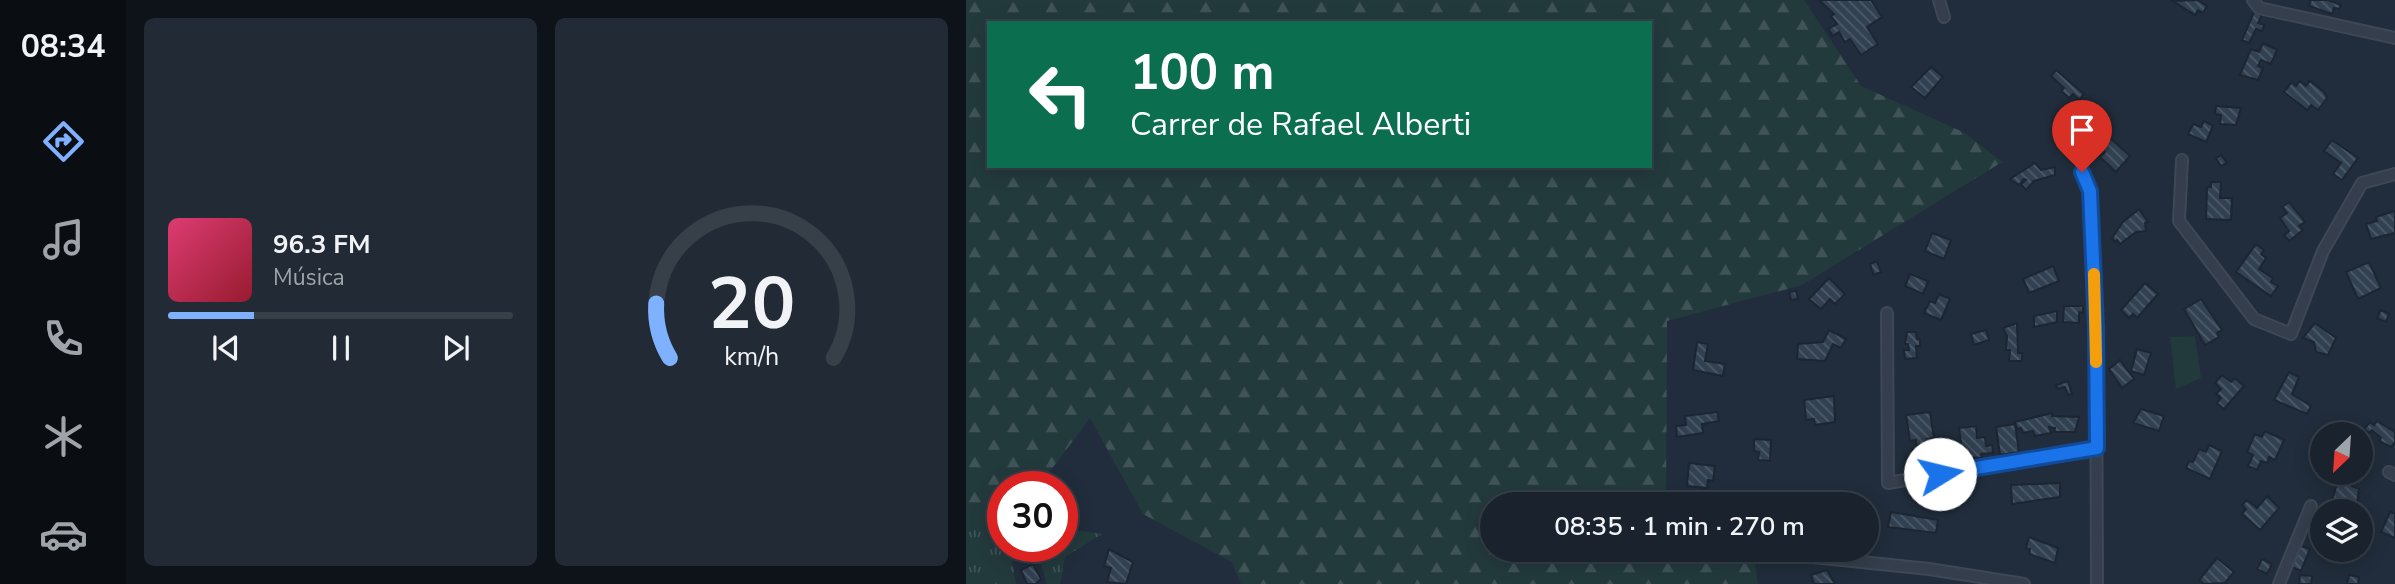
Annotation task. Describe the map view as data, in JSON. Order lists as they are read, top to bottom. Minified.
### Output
{"north":"bottom left","page":{"tabs":"08:34","turn":["100 m","Carrer de Rafael Alberti"],"song":["96.3 FM","Música"],"limit":"30","trip":"08:35 · 1 min · 270 m","gauge":["20","km/h"]}}
